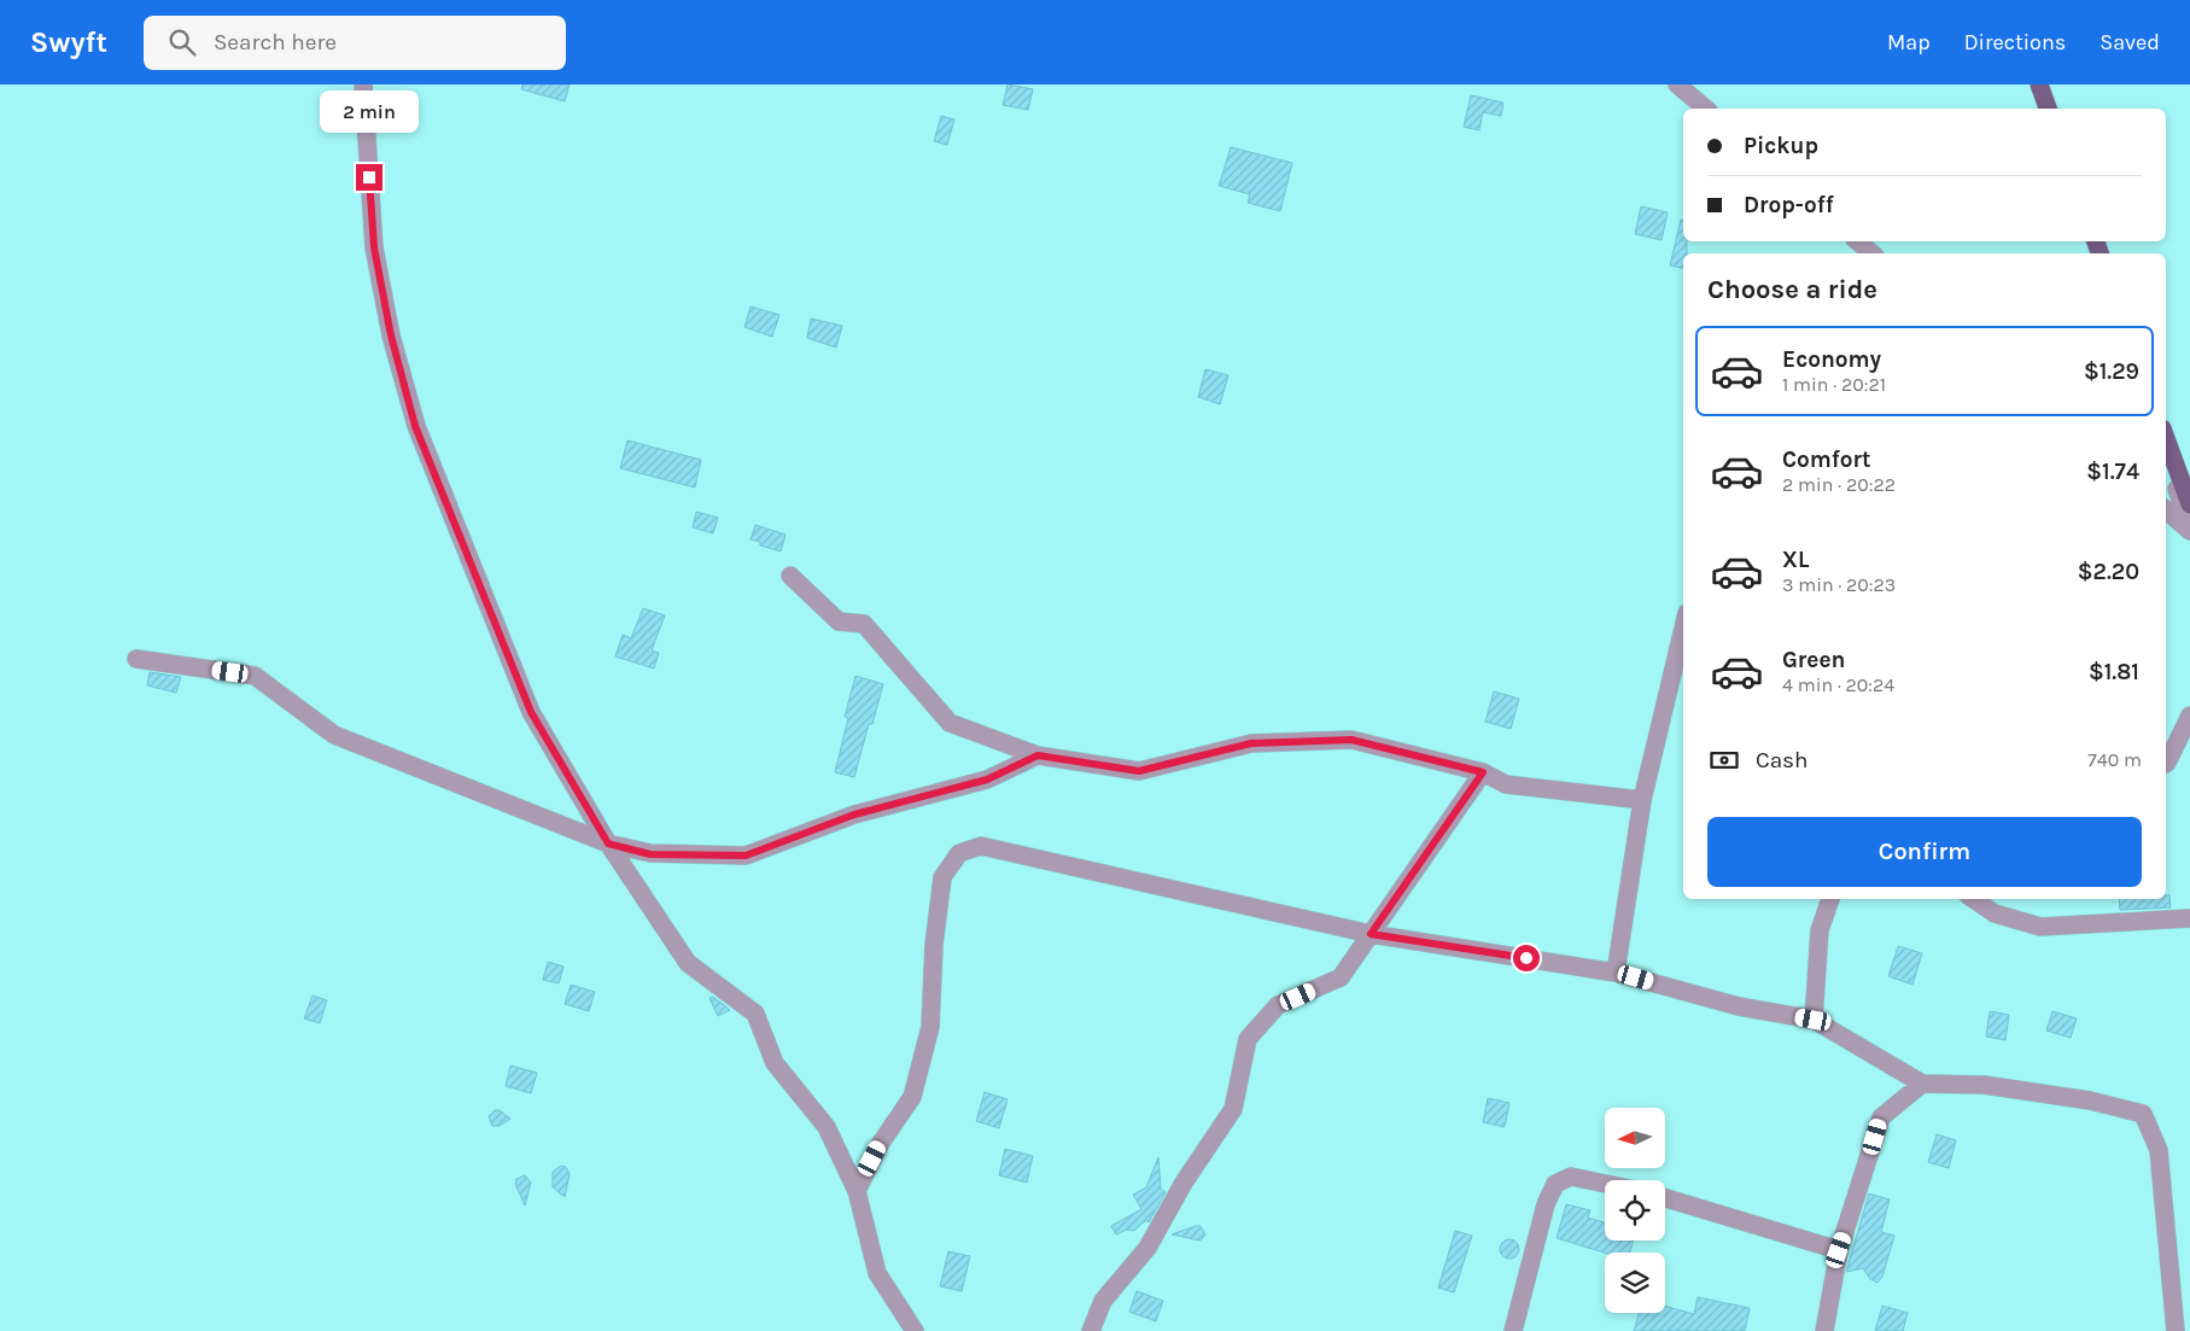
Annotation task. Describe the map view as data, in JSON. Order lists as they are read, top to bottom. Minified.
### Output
{"north":"left","page":{"header":"Swyft","search":"Search here","nav":["Map","Directions","Saved"],"bubble":"2 min","banner":["Pickup","Drop-off"],"heading":"Choose a ride","list":[{"name":"Economy","note":"1 min · 20:21","value":"$1.29"},{"name":"Comfort","note":"2 min · 20:22","value":"$1.74"},{"name":"XL","note":"3 min · 20:23","value":"$2.20"},{"name":"Green","note":"4 min · 20:24","value":"$1.81"}],"pay":["Cash","740 m"],"buttons":"Confirm"}}
